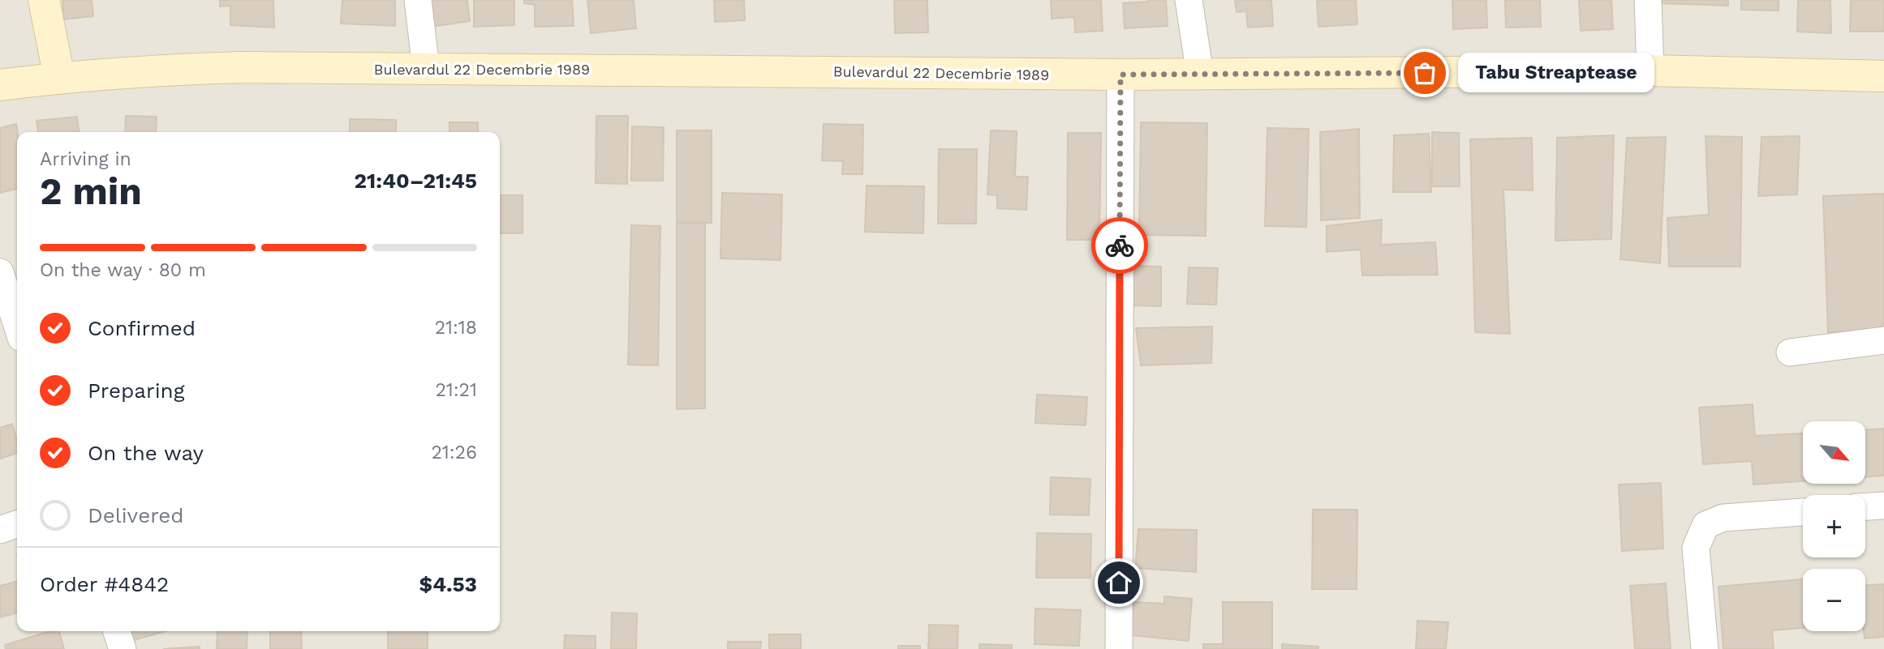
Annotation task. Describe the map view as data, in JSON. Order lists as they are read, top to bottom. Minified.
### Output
{"streets":{"main road":["Bulevardul 22 Decembrie 1989"]},"places":["Tabu Streaptease"],"north":"bottom right","page":{"bubble":"Tabu Streaptease","heading":["2 min","Arriving in","21:40–21:45"],"panel":["Order #4842","$4.53"],"bar":"On the way · 80 m","list":[["Confirmed","21:18"],["Preparing","21:21"],["On the way","21:26"],"Delivered"],"map_buttons":["+","−"]}}
